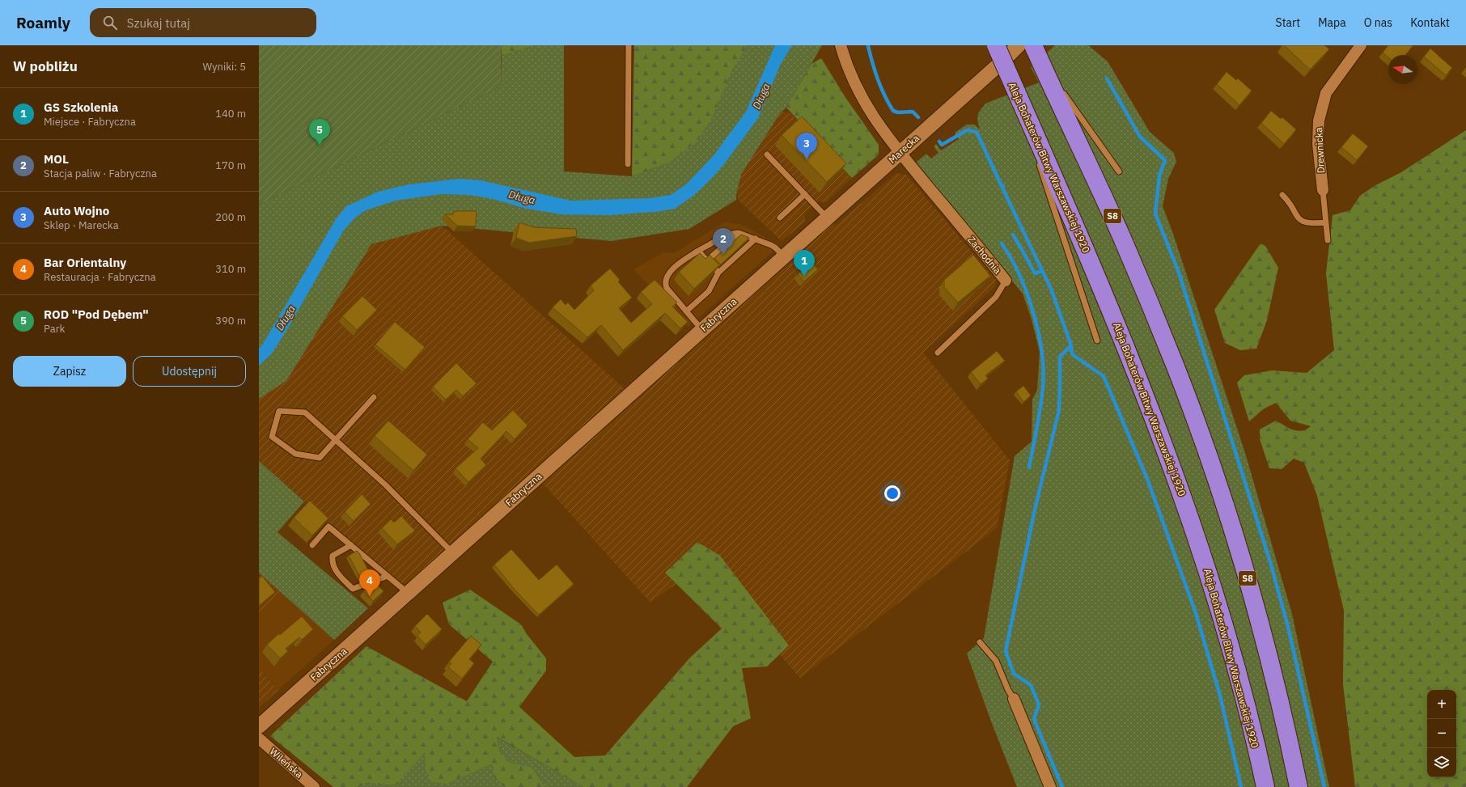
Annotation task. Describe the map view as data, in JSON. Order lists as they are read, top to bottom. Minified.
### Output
{"streets":{"highway":["Aleja Bohaterów Bitwy Warszawskiej 1920","S8"],"street":["Marecka","Drewnicka","Zachodnia","Fabryczna","Wileńska"]},"crossings":[["Marecka","Zachodnia"],["Marecka","Fabryczna"]],"water":["Długa"],"north":"left","page":{"header":"Roamly","search":"Szukaj tutaj","nav":["Start","Mapa","O nas","Kontakt"],"heading":["W pobliżu","Wyniki: 5"],"list":[{"mark":"1","name":"GS Szkolenia","note":"Miejsce · Fabryczna","value":"140 m"},{"mark":"2","name":"MOL","note":"Stacja paliw · Fabryczna","value":"170 m"},{"mark":"3","name":"Auto Wojno","note":"Sklep · Marecka","value":"200 m"},{"mark":"4","name":"Bar Orientalny","note":"Restauracja · Fabryczna","value":"310 m"},{"mark":"5","name":"ROD \"Pod Dębem\"","note":"Park","value":"390 m"}],"pins":["5","3","2","1","4"],"buttons":["Zapisz","Udostępnij"],"map_buttons":["+","−"]}}
